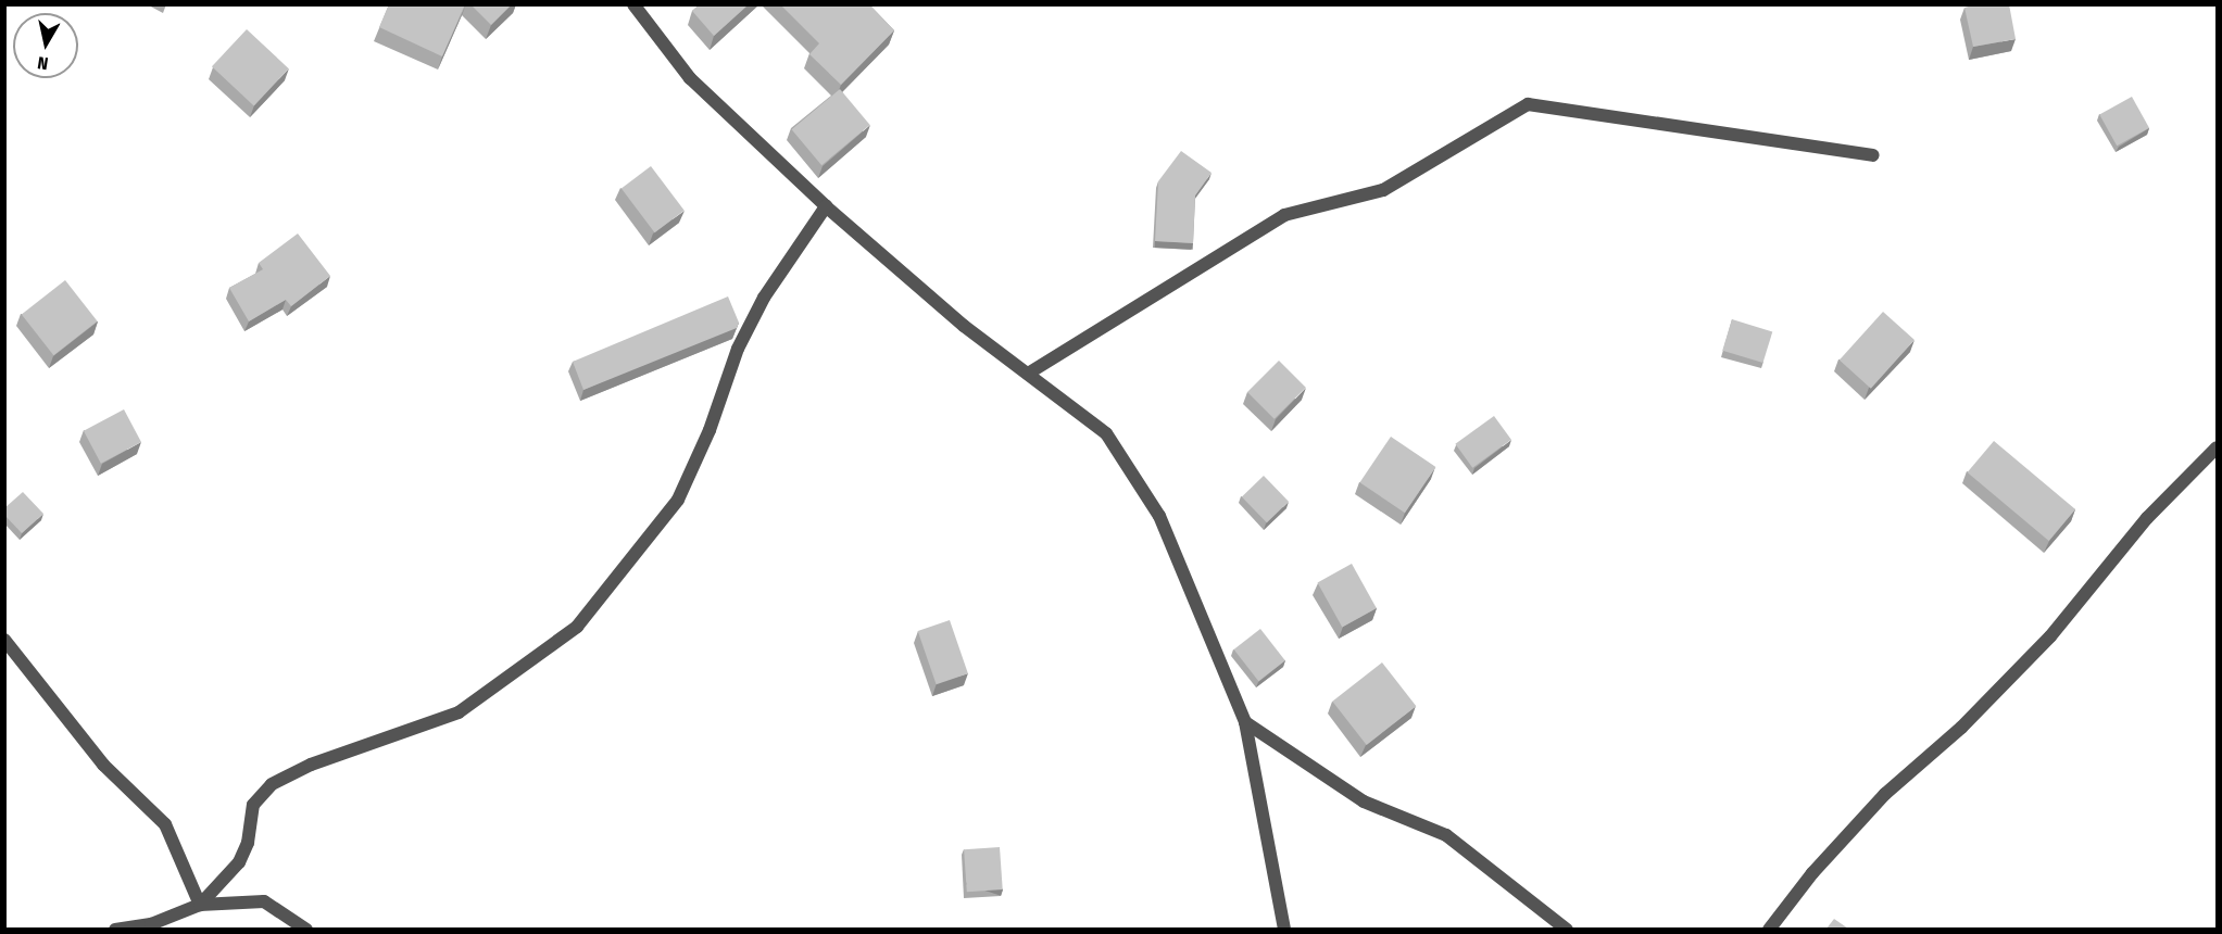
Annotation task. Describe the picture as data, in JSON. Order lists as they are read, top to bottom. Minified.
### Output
{"north":"bottom"}
